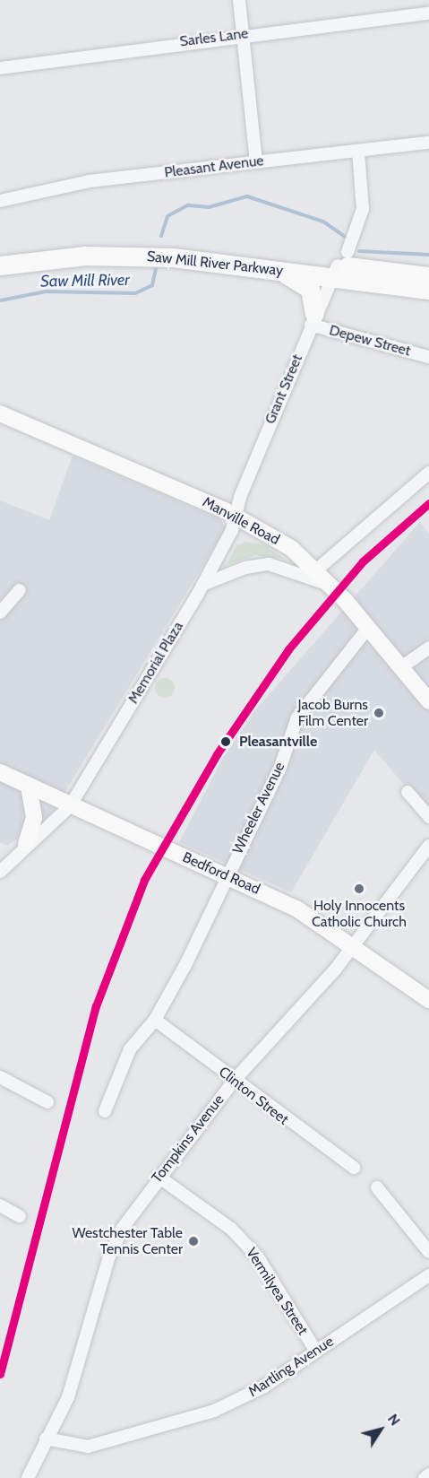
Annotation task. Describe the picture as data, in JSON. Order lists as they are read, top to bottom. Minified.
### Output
{"streets":{"highway":["Saw Mill River Parkway"],"main road":["Manville Road","Bedford Road"],"street":["Sarles Lane","Pleasant Avenue","Depew Street","Grant Street","Memorial Plaza","Wheeler Avenue","Clinton Street","Tompkins Avenue","Vermilyea Street","Martling Avenue"]},"crossings":[["Pleasant Avenue","Grant Street"],["Saw Mill River Parkway","Grant Street"],["Depew Street","Grant Street"],["Grant Street","Manville Road"],["Grant Street","Memorial Plaza"],["Manville Road","Memorial Plaza"],["Manville Road","Wheeler Avenue"],["Memorial Plaza","Bedford Road"],["Wheeler Avenue","Bedford Road"],["Wheeler Avenue","Clinton Street"],["Bedford Road","Tompkins Avenue"],["Clinton Street","Tompkins Avenue"],["Tompkins Avenue","Vermilyea Street"],["Tompkins Avenue","Martling Avenue"],["Vermilyea Street","Martling Avenue"]],"water":["Saw Mill River"],"places":["Jacob Burns Film Center","Pleasantville","Holy Innocents Catholic Church","Westchester Table Tennis Center"],"north":"top right"}
